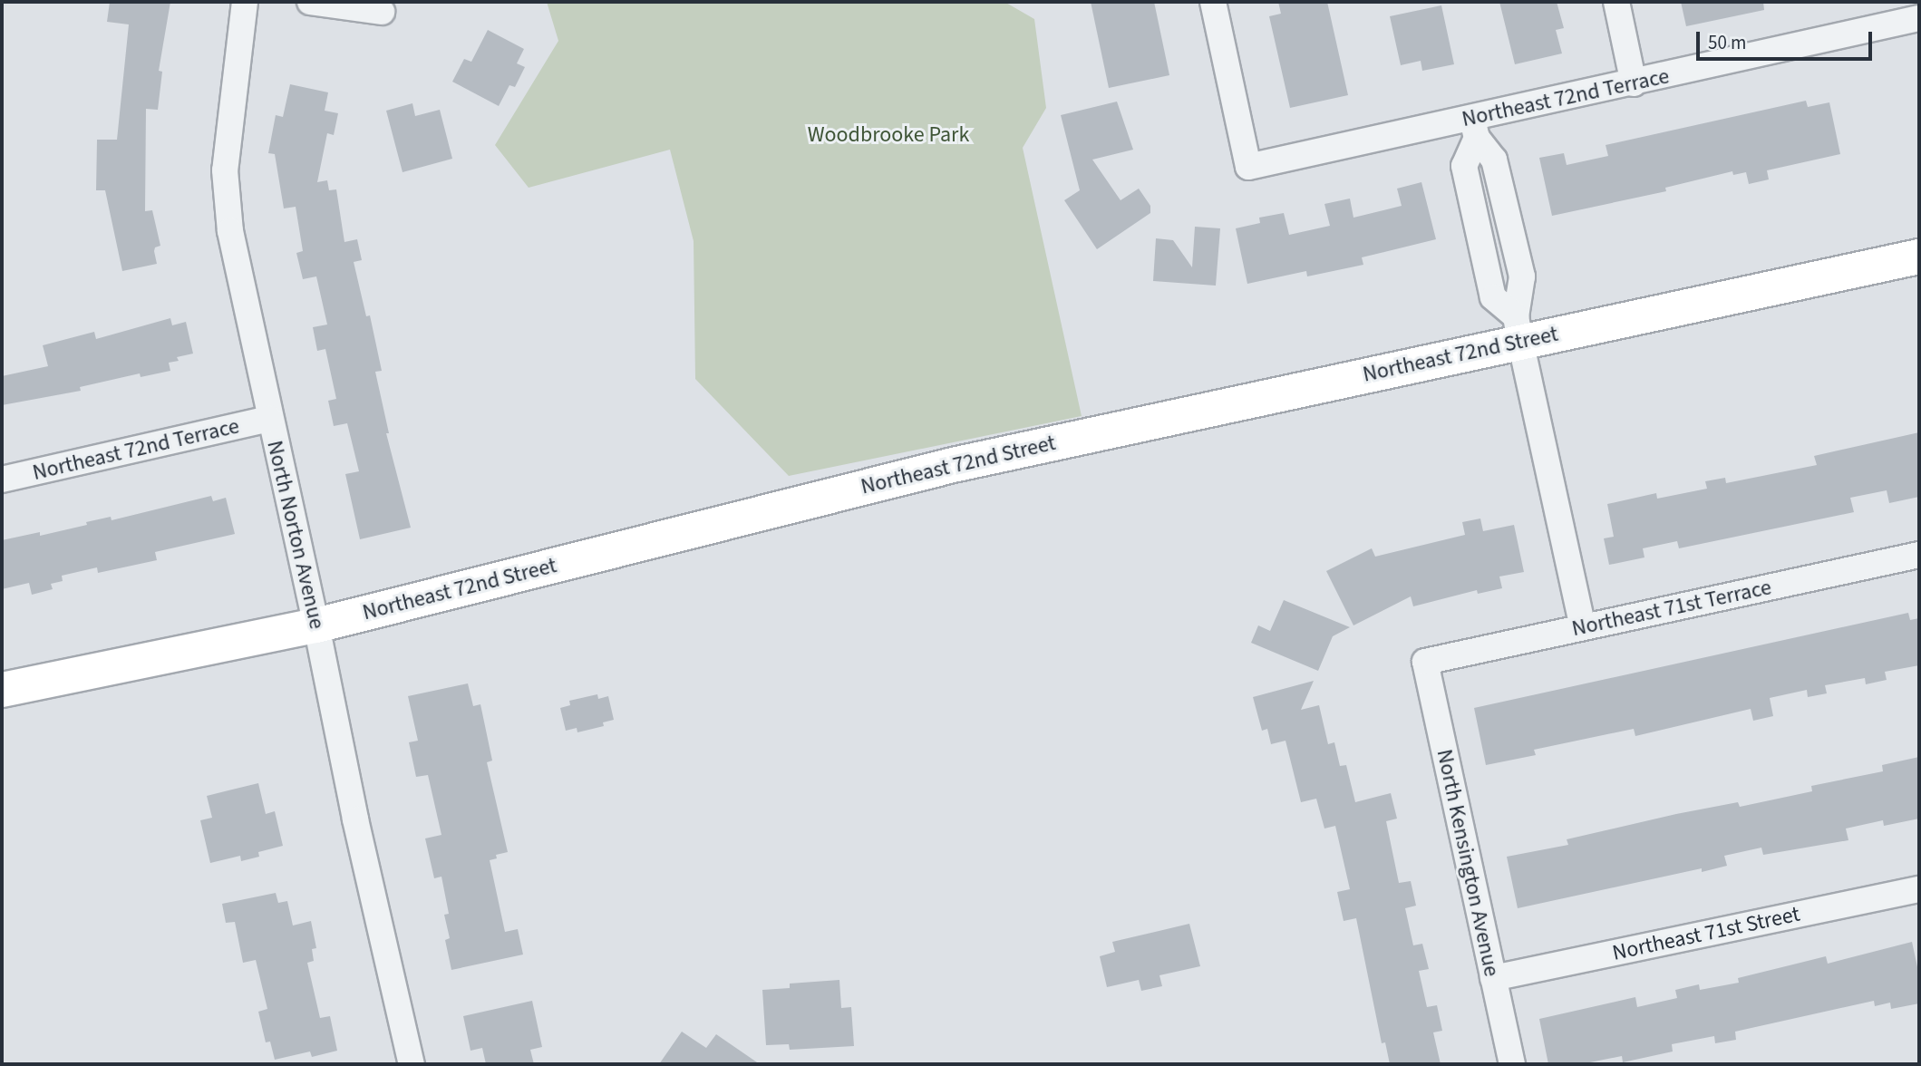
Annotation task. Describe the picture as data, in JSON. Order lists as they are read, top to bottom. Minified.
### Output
{"streets":{"main road":["Northeast 72nd Street"],"street":["Northeast 72nd Terrace","North Norton Avenue","Northeast 71st Terrace","North Kensington Avenue","Northeast 71st Street"]},"crossings":[["Northeast 72nd Terrace","North Norton Avenue"],["Northeast 72nd Street","North Norton Avenue"],["Northeast 71st Terrace","North Kensington Avenue"],["North Kensington Avenue","Northeast 71st Street"]],"parks":["Woodbrooke Park"],"scale_bar":"50 m"}
